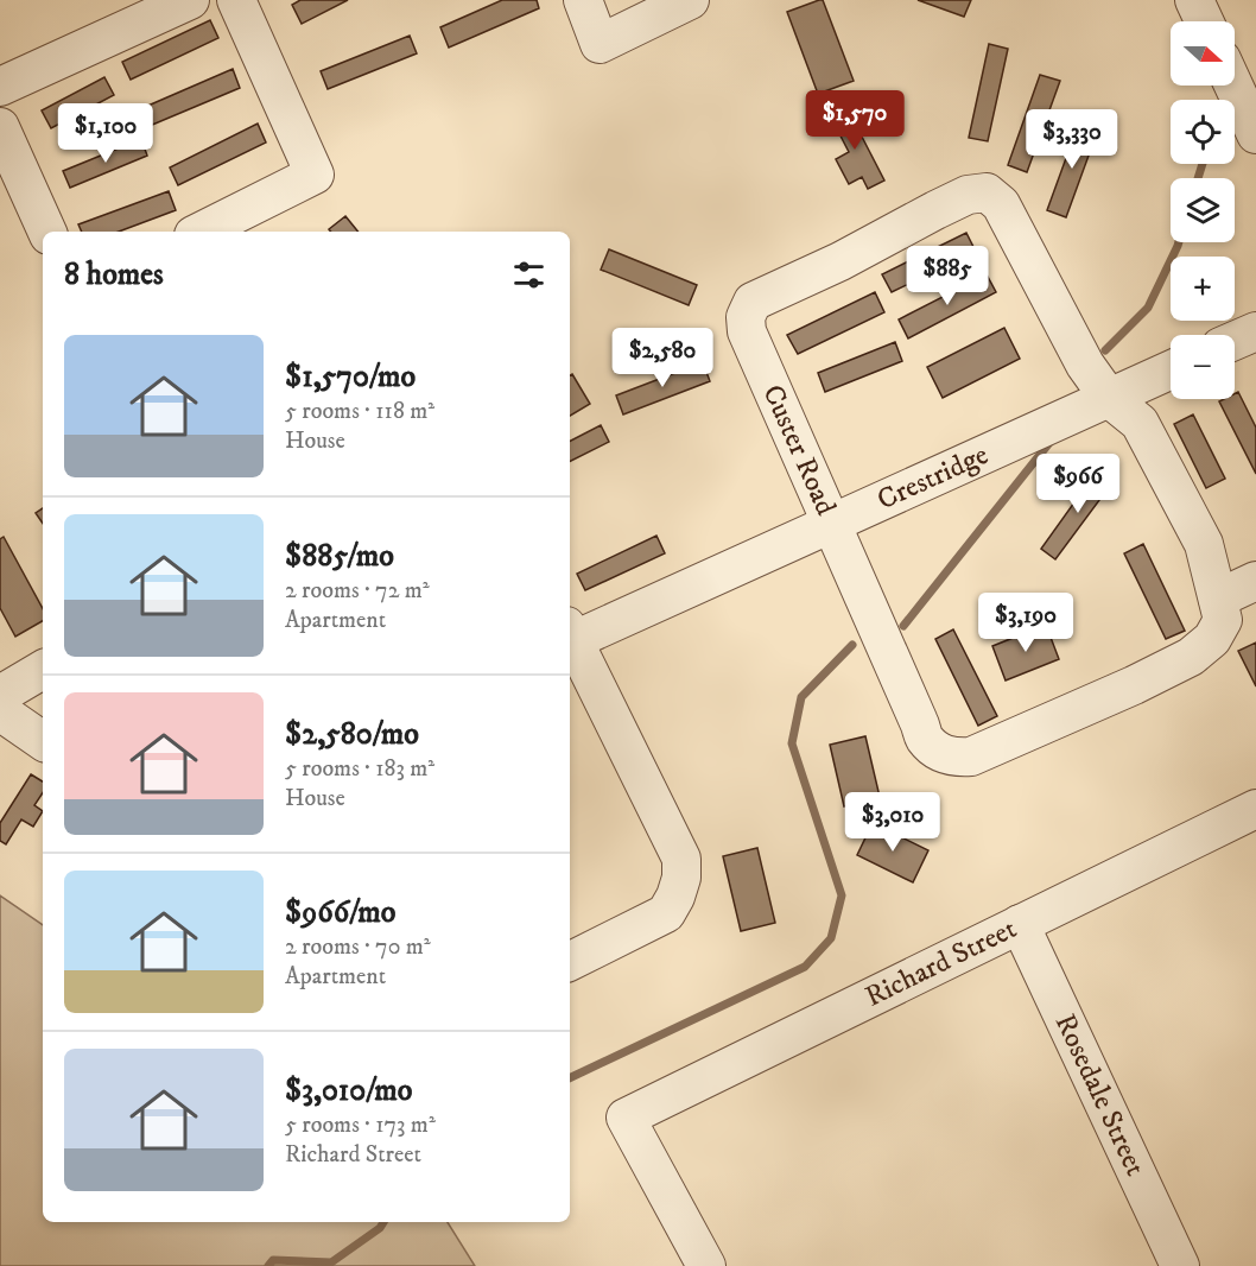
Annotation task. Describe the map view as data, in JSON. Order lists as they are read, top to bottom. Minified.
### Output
{"streets":{"street":["Custer Road","Crestridge","Richard Street","Rosedale Street"]},"crossings":[["Custer Road","Crestridge"],["Richard Street","Rosedale Street"]],"north":"right","page":{"map_buttons":["+","−"],"price":["$1,570","$1,100","$3,330","$885","$2,580","$966","$3,190","$3,010"],"heading":"8 homes","list":[{"name":"$1,570/mo","note":"5 rooms · 118 m² · House"},{"name":"$885/mo","note":"2 rooms · 72 m² · Apartment"},{"name":"$2,580/mo","note":"5 rooms · 183 m² · House"},{"name":"$966/mo","note":"2 rooms · 70 m² · Apartment"},{"name":"$3,010/mo","note":"5 rooms · 173 m² · Richard Street"}]}}
